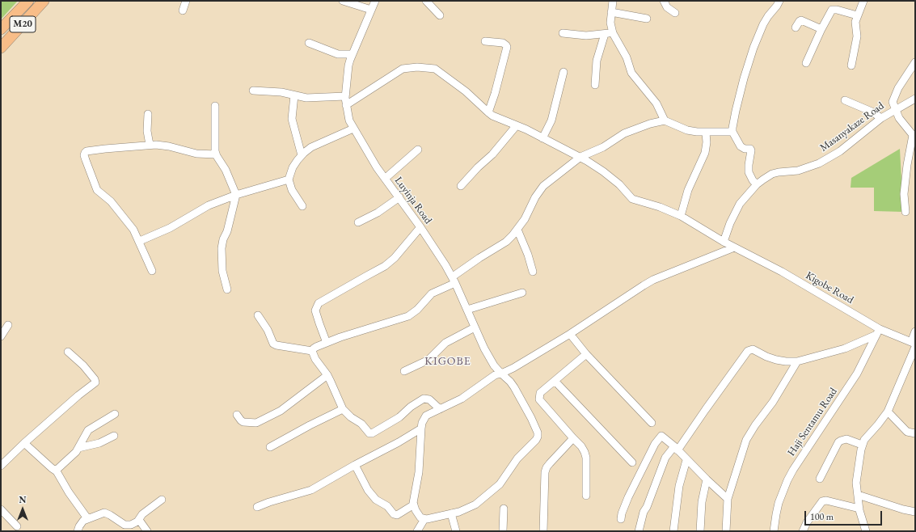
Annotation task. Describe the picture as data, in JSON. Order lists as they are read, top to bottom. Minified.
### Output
{"streets":{"highway":["M20"],"street":["Masanyakaze Road","Luyinja Road","Kigobe Road","Haji Sentamu Road"]},"crossings":[["Masanyakaze Road","Kigobe Road"],["Luyinja Road","Kigobe Road"],["Kigobe Road","Haji Sentamu Road"]],"districts":["KIGOBE"],"scale_bar":"100 m","north":"top"}
